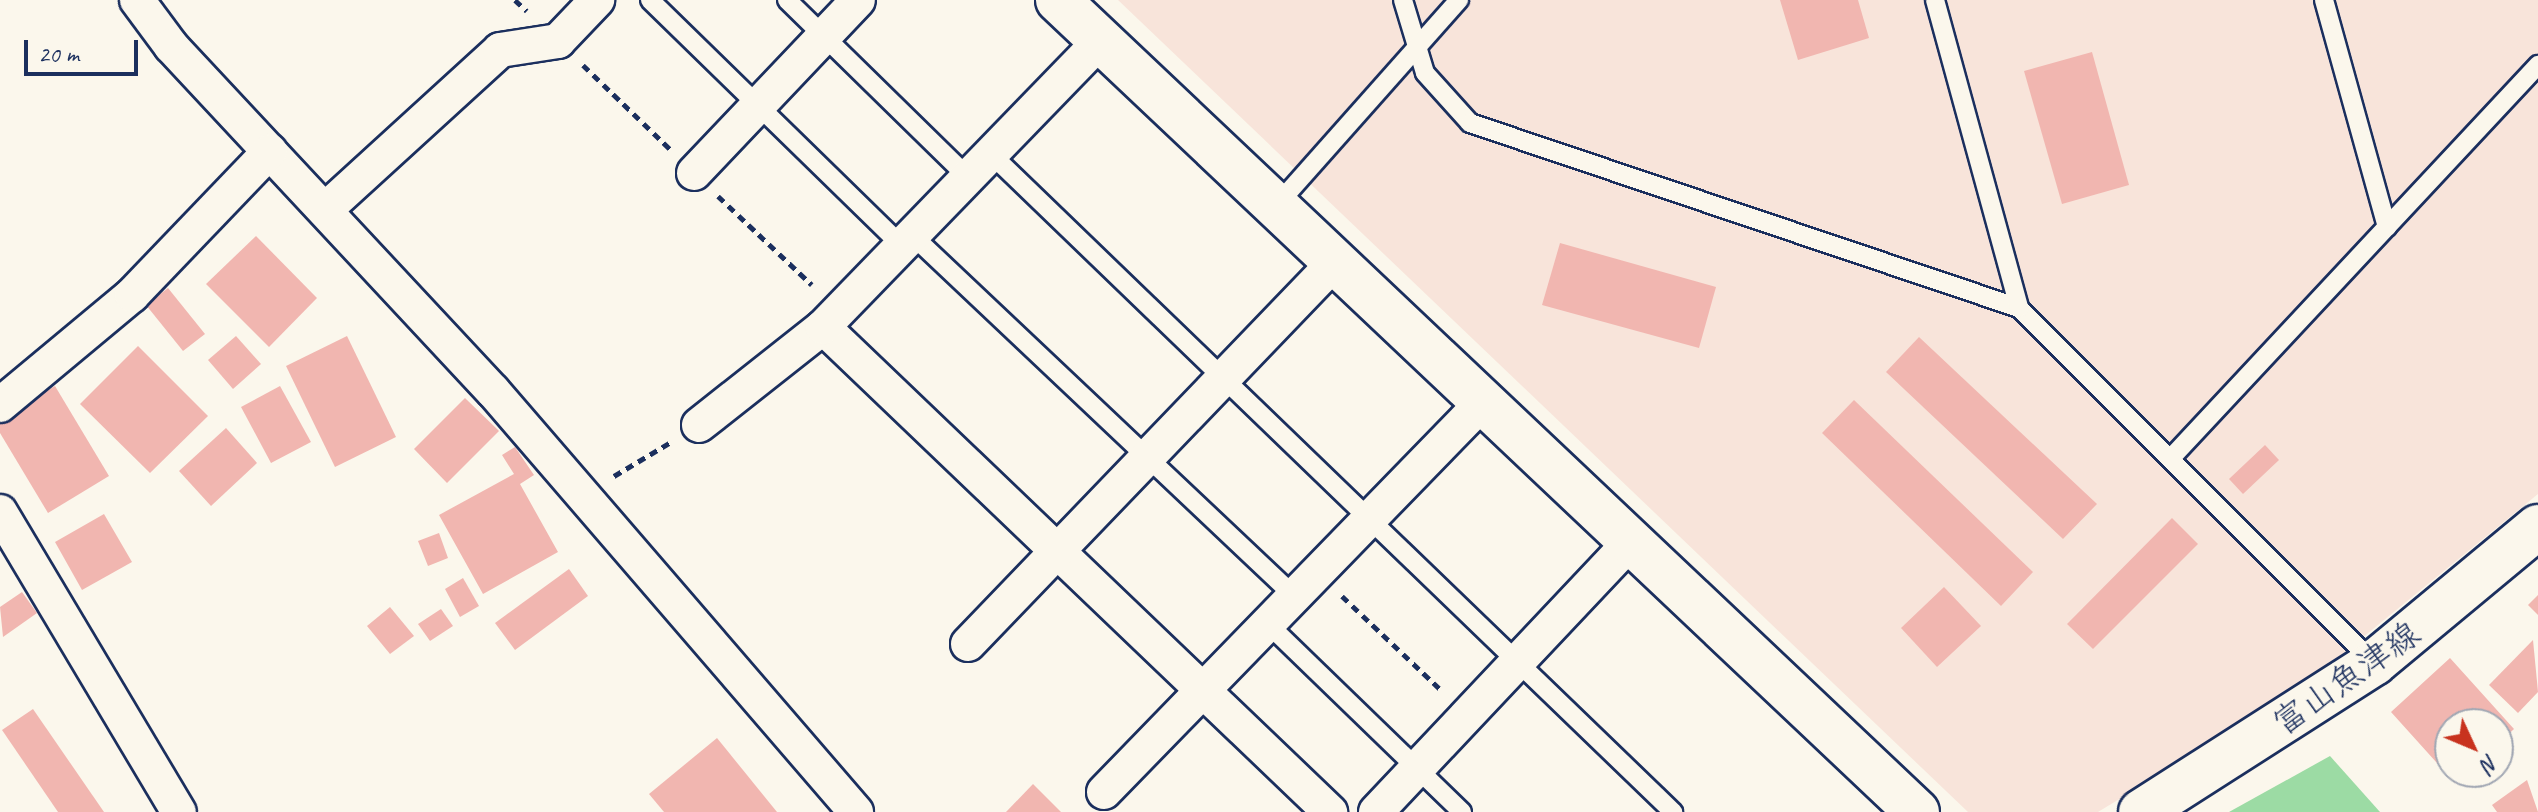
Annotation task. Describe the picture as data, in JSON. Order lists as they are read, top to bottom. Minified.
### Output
{"streets":{"street":["富山魚津線"]},"scale_bar":"20 m","north":"bottom right"}
